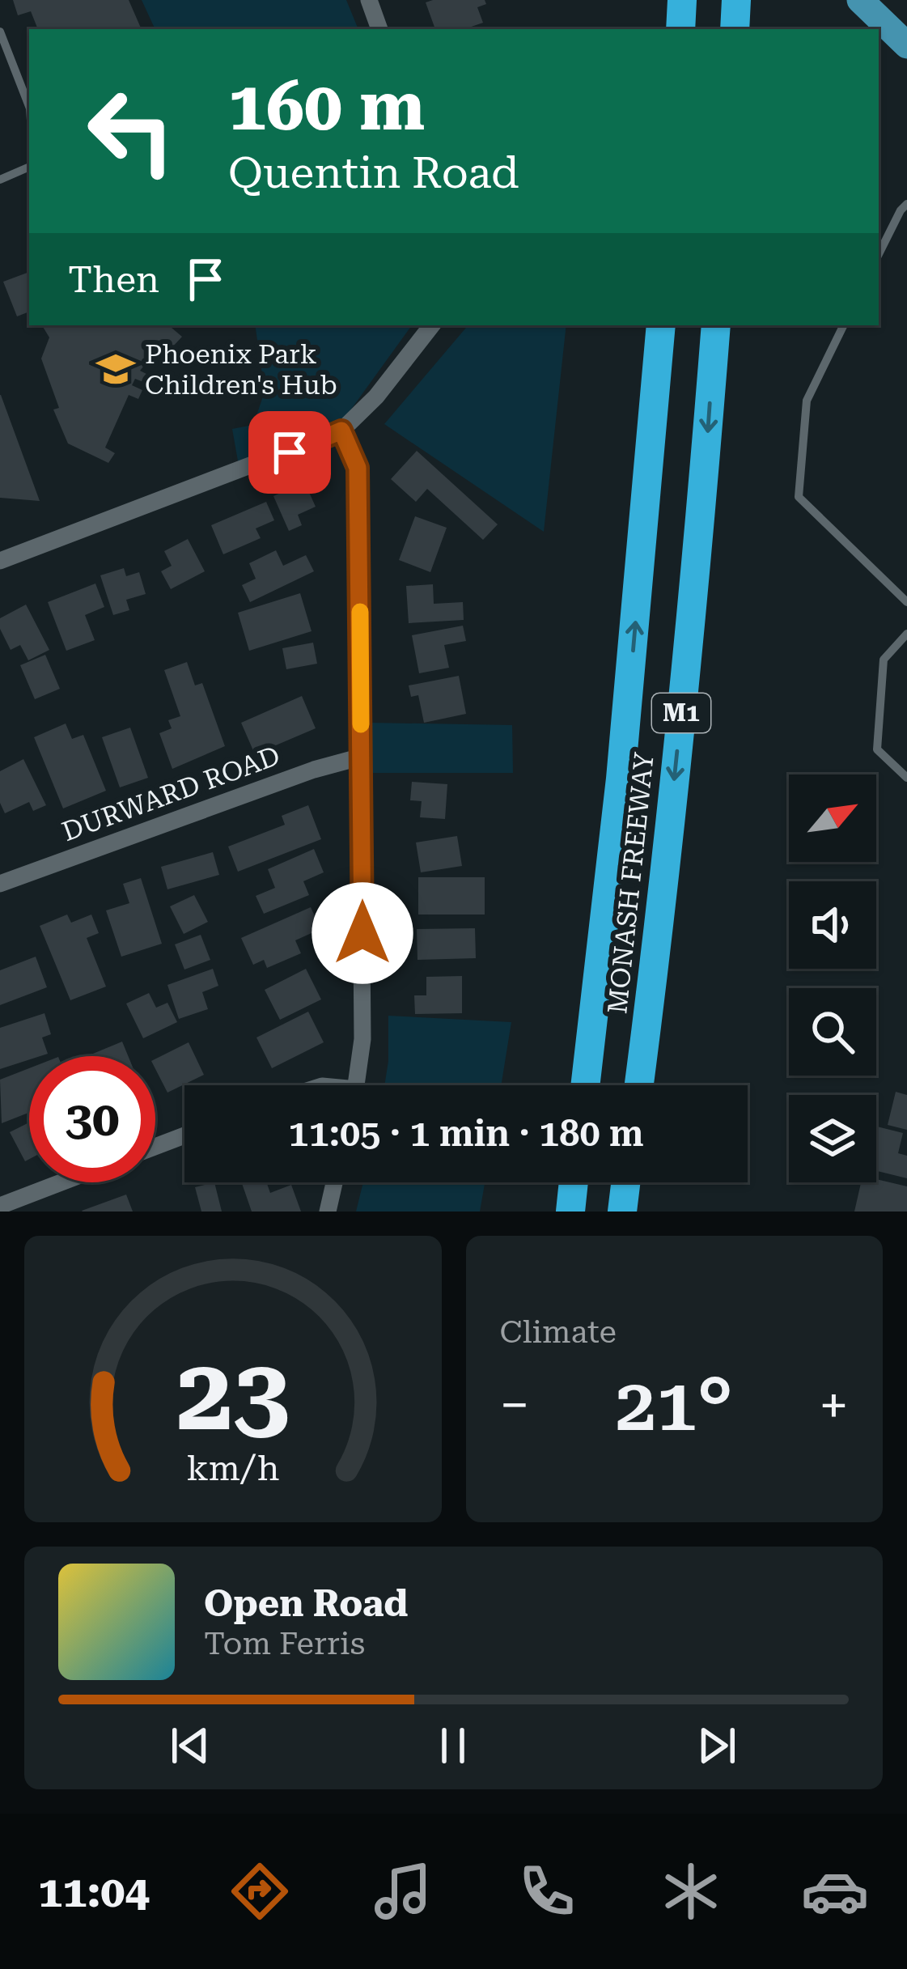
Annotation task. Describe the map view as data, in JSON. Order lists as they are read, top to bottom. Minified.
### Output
{"streets":{"highway":["M1","MONASH FREEWAY"],"street":["DURWARD ROAD"]},"places":{"school or university":["Phoenix Park Children's Hub"]},"north":"top right","page":{"turn":["160 m","Quentin Road"],"then":"Then","limit":"30","trip":"11:05 · 1 min · 180 m","tile":"Climate","heat":["−","21°","+"],"song":["Open Road","Tom Ferris"],"tabs":"11:04","gauge":["23","km/h"]}}
